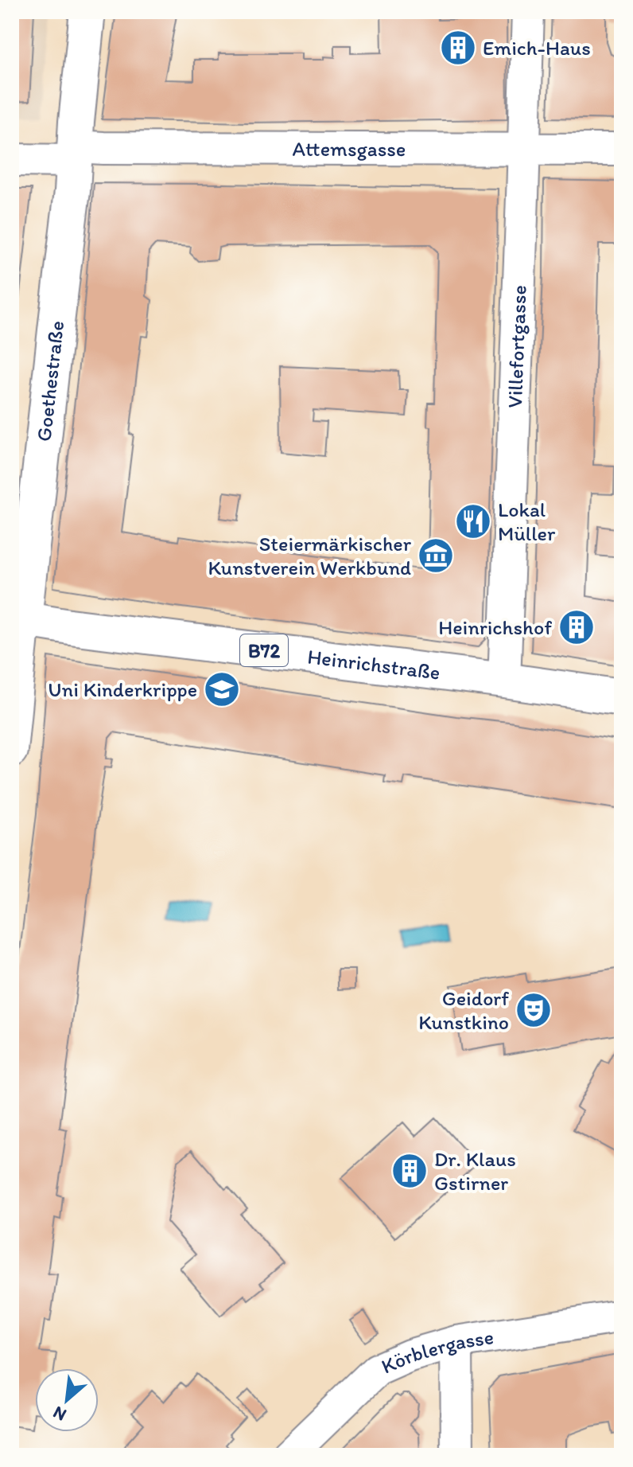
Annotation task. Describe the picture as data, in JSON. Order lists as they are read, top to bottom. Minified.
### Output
{"streets":{"main road":["Goethestraße","B72","Heinrichstraße"],"street":["Attemsgasse","Villefortgasse","Körblergasse"]},"crossings":[["Attemsgasse","Villefortgasse"],["Attemsgasse","Goethestraße"],["Villefortgasse","Heinrichstraße"],["Goethestraße","Heinrichstraße"]],"places":{"building":["Emich-Haus","Heinrichshof","Dr. Klaus Gstirner"],"restaurant":["Lokal Müller"],"museum":["Steiermärkischer Kunstverein Werkbund"],"school or university":["Uni Kinderkrippe"],"theatre":["Geidorf Kunstkino"]},"north":"bottom left"}
